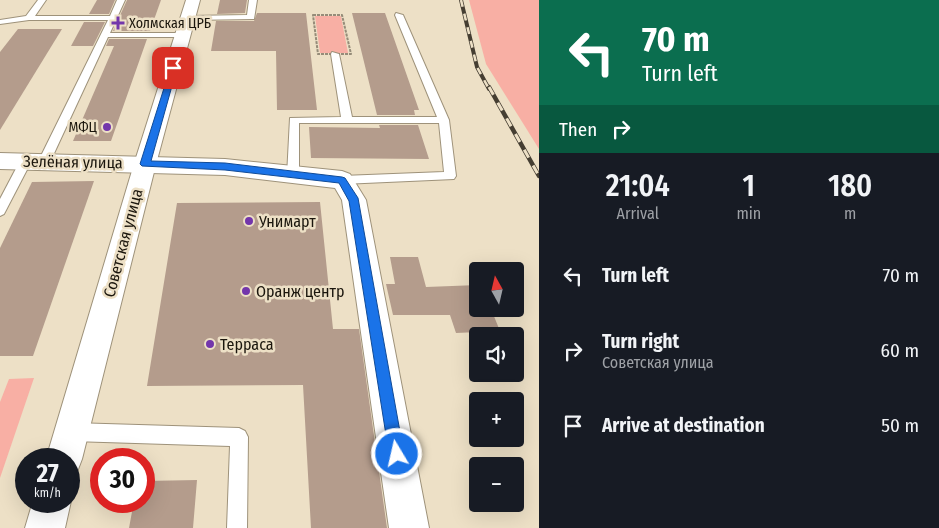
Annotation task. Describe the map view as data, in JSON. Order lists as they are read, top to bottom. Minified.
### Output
{"streets":{"street":["Зелёная улица","Советская улица"]},"crossings":[["Зелёная улица","Советская улица"]],"places":{"health":["Холмская ЦРБ"],"other":["МФЦ","Унимарт","Оранж центр","Терраса"]},"north":"top","page":{"turn":["70 m","Turn left"],"then":"Then","eta":["21:04","Arrival","1","min","180","m"],"list":[{"name":"Turn left","value":"70 m"},{"name":"Turn right","note":"Советская улица","value":"60 m"},{"name":"Arrive at destination","value":"50 m"}],"map_buttons":["+","−"],"speed":"27 km/h","limit":"30"}}
